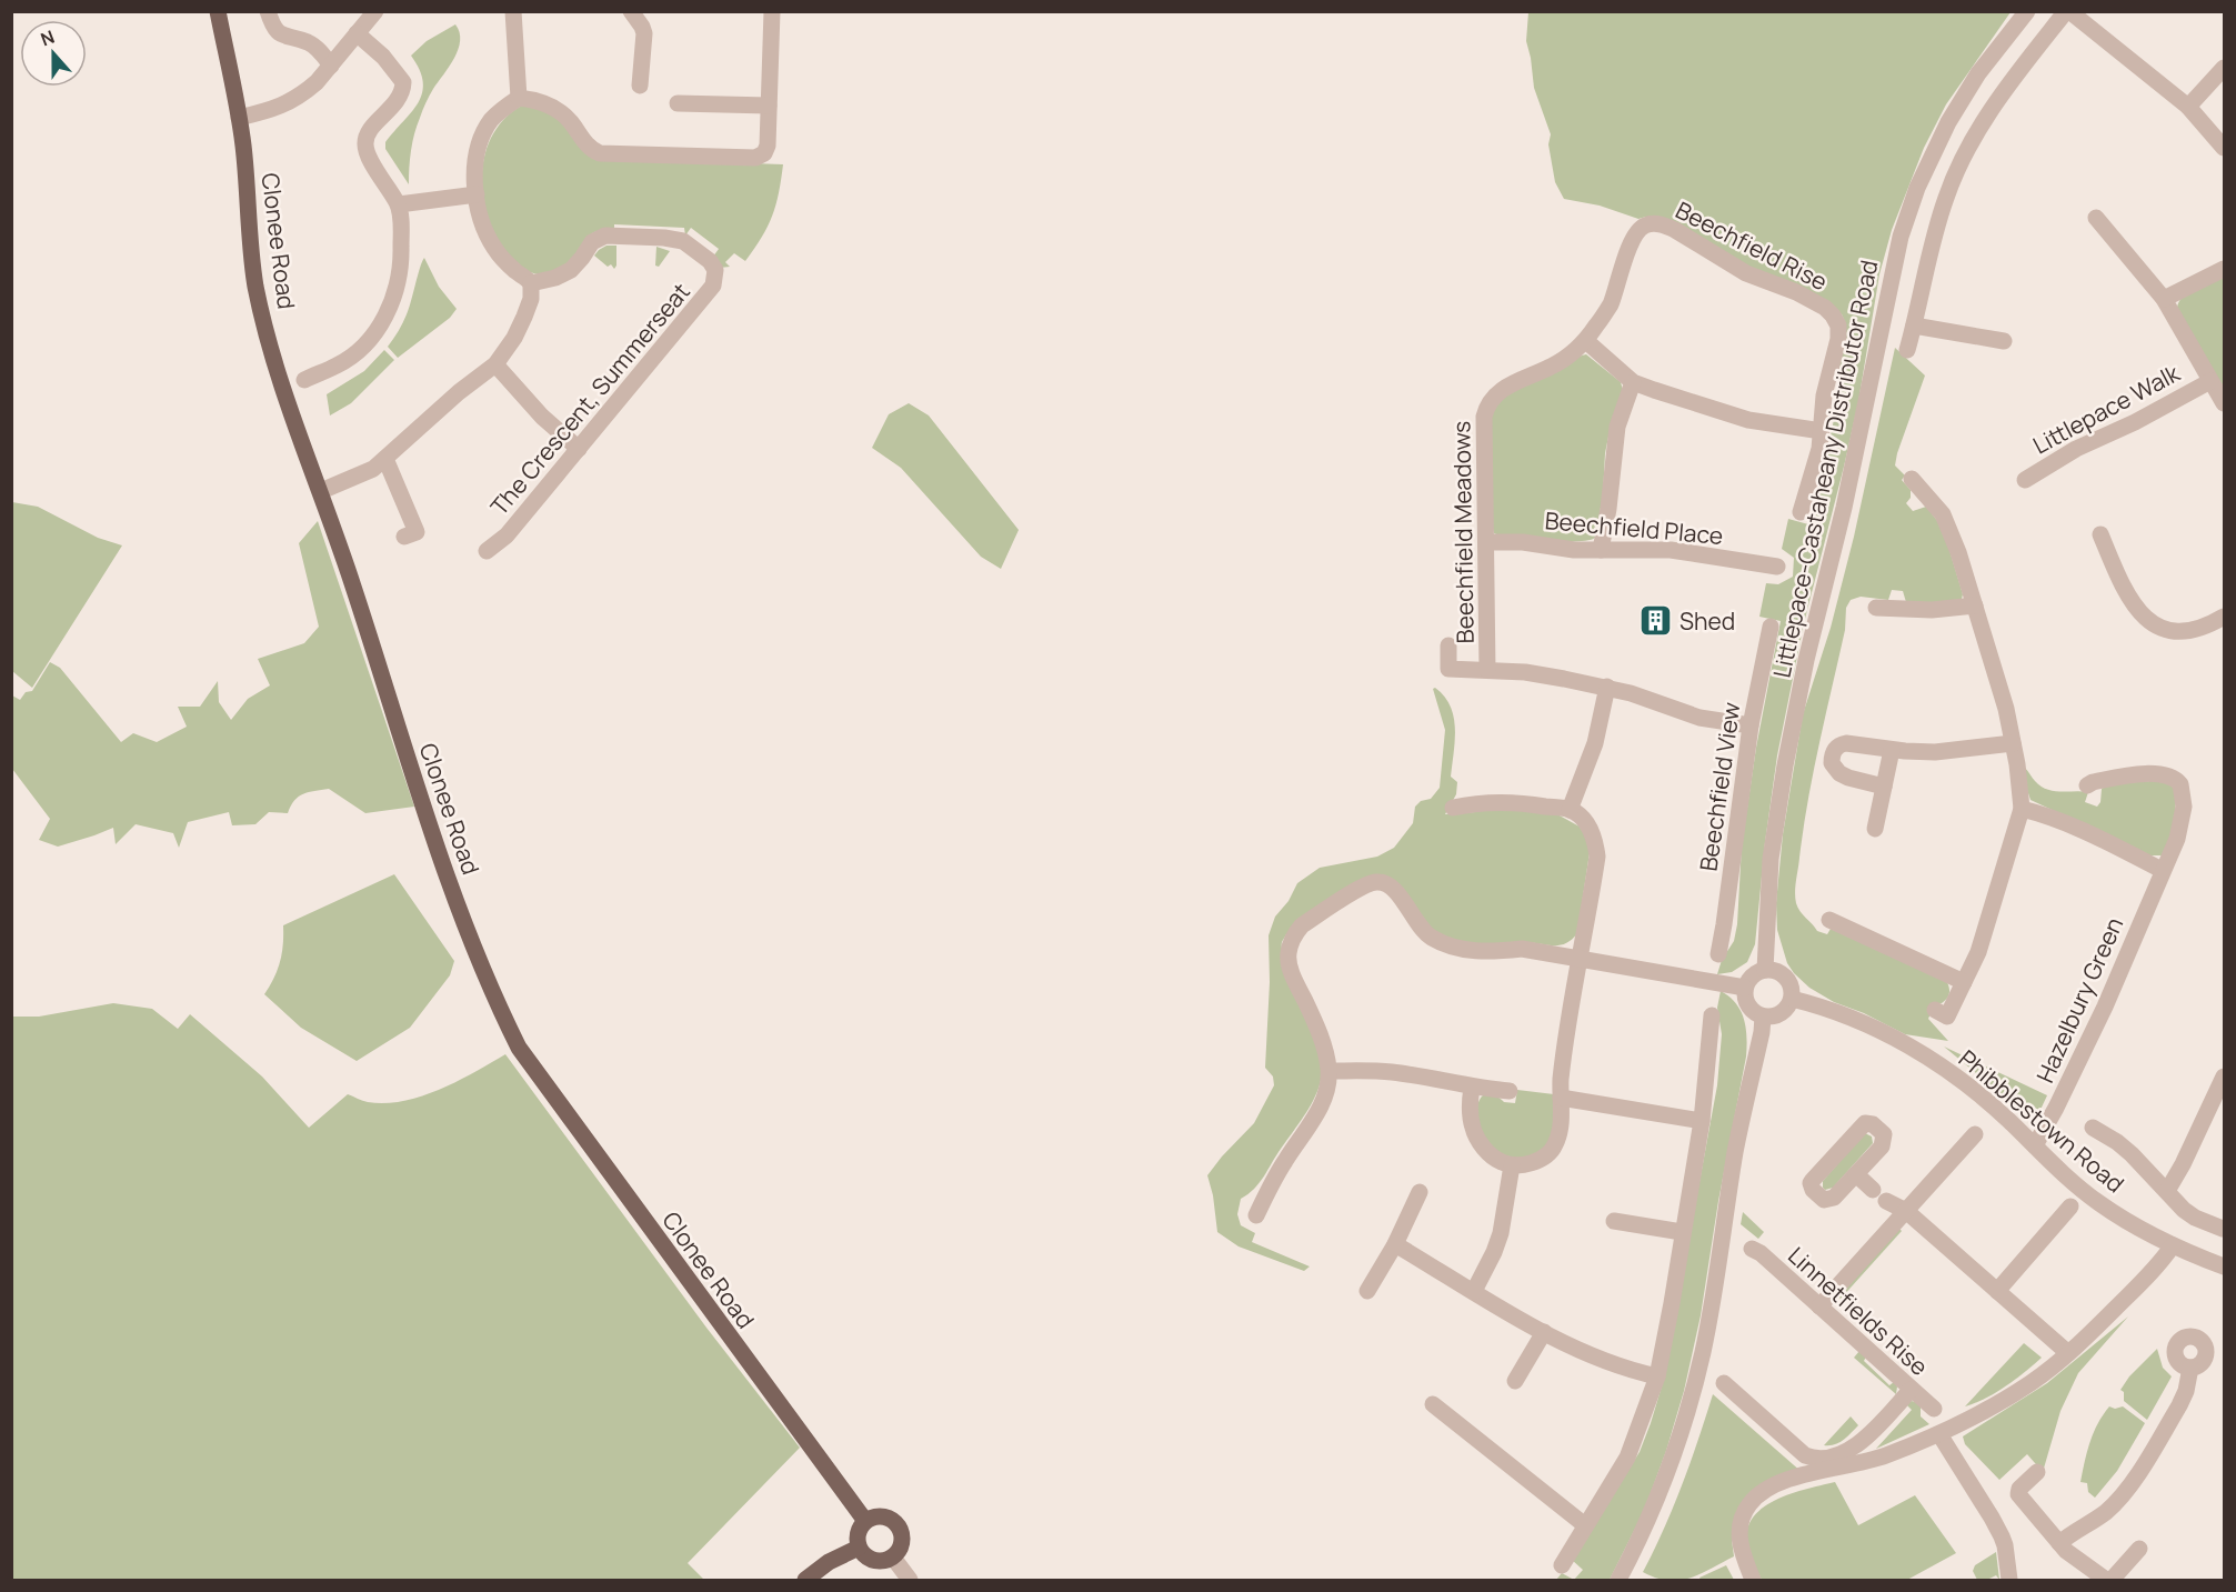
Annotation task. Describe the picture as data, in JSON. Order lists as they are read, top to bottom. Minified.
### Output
{"streets":{"main road":["Clonee Road"],"street":["Beechfield Rise","The Crescent, Summerseat","Littlepace Walk","Littlepace-Castaheany Distributor Road","Beechfield Place","Beechfield Meadows","Beechfield View","Hazelbury Green","Phibblestown Road","Linnetfields Rise"]},"crossings":[["Beechfield Rise","Beechfield Meadows"],["Littlepace-Castaheany Distributor Road","Phibblestown Road"],["Beechfield Place","Beechfield Meadows"],["Hazelbury Green","Phibblestown Road"]],"places":{"building":["Shed"]},"north":"top"}
